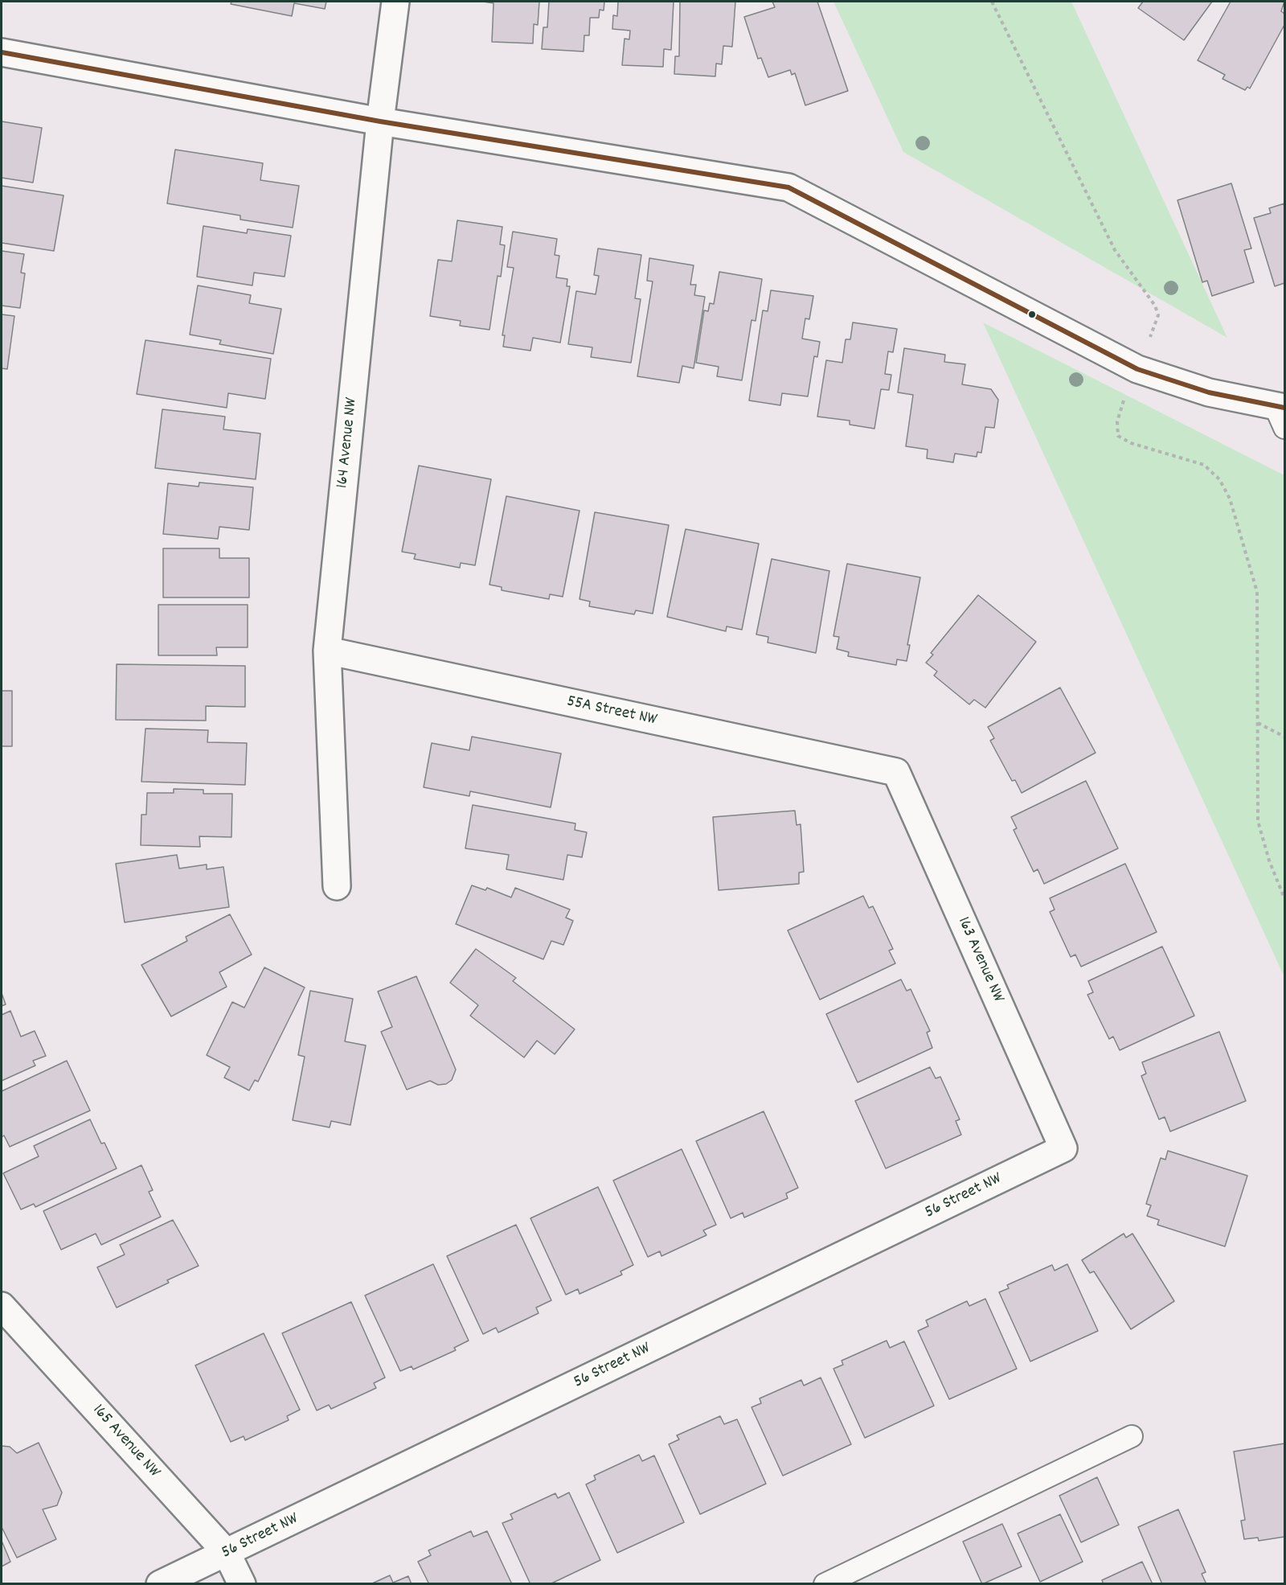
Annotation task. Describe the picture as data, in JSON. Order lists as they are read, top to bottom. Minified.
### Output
{"streets":{"street":["164 Avenue NW","55A Street NW","163 Avenue NW","56 Street NW","165 Avenue NW"]},"crossings":[["164 Avenue NW","55A Street NW"],["55A Street NW","163 Avenue NW"],["163 Avenue NW","56 Street NW"],["56 Street NW","165 Avenue NW"]]}
